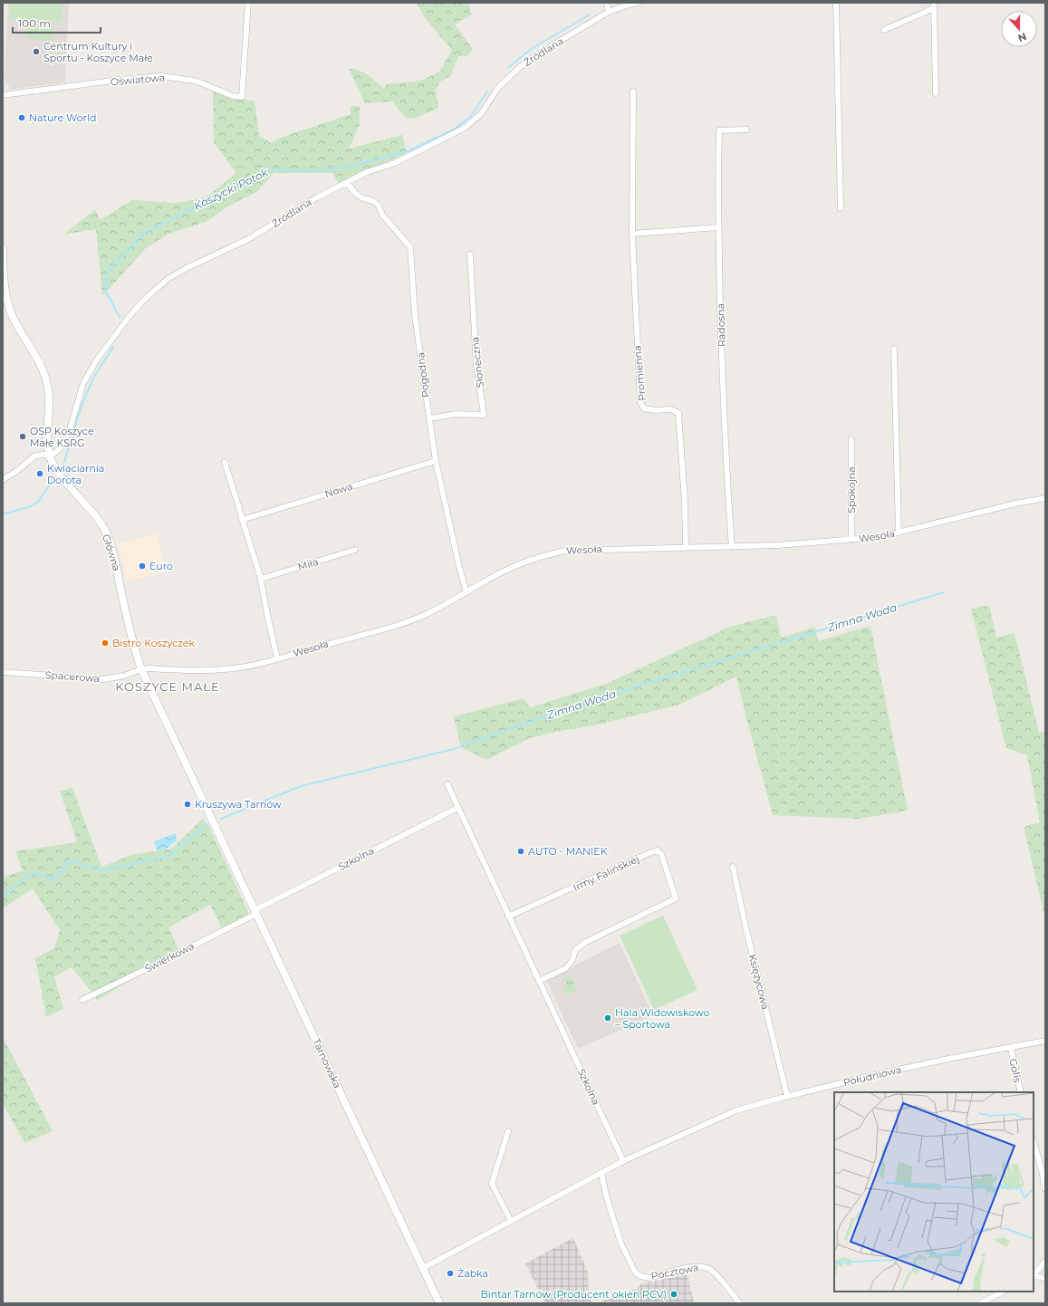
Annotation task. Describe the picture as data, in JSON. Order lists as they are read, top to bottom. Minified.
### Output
{"streets":{"street":["Źródlana","Oświatowa","Radosna","Słoneczna","Promienna","Pogodna","Nowa","Spokojna","Wesoła","Główna","Miła","Spacerowa","Szkolna","Irmy Falińskiej","Świerkowa","Księżycowa","Tarnowska","Golis","Południowa","Pocztowa"]},"crossings":[["Źródlana","Pogodna"],["Źródlana","Główna"],["Radosna","Wesoła"],["Słoneczna","Pogodna"],["Promienna","Wesoła"],["Pogodna","Nowa"],["Pogodna","Wesoła"],["Spokojna","Wesoła"],["Wesoła","Główna"],["Wesoła","Spacerowa"],["Główna","Spacerowa"],["Główna","Tarnowska"],["Szkolna","Irmy Falińskiej"],["Szkolna","Świerkowa"],["Szkolna","Tarnowska"],["Szkolna","Południowa"],["Świerkowa","Tarnowska"],["Księżycowa","Południowa"],["Golis","Południowa"]],"districts":["KOSZYCE MAŁE"],"water":["Koszycki Potok","Zimna Woda"],"places":["Centrum Kultury i Sportu - Koszyce Małe","Nature World","OSP Koszyce Małe KSRG","Kwiaciarnia Dorota","Euro","Bistro Koszyczek","Kruszywa Tarnów","AUTO - MANIEK","Hala Widowiskowo – Sportowa","Żabka","Bintar Tarnów (Producent okien PCV)"],"scale_bar":"100 m","north":"bottom"}
